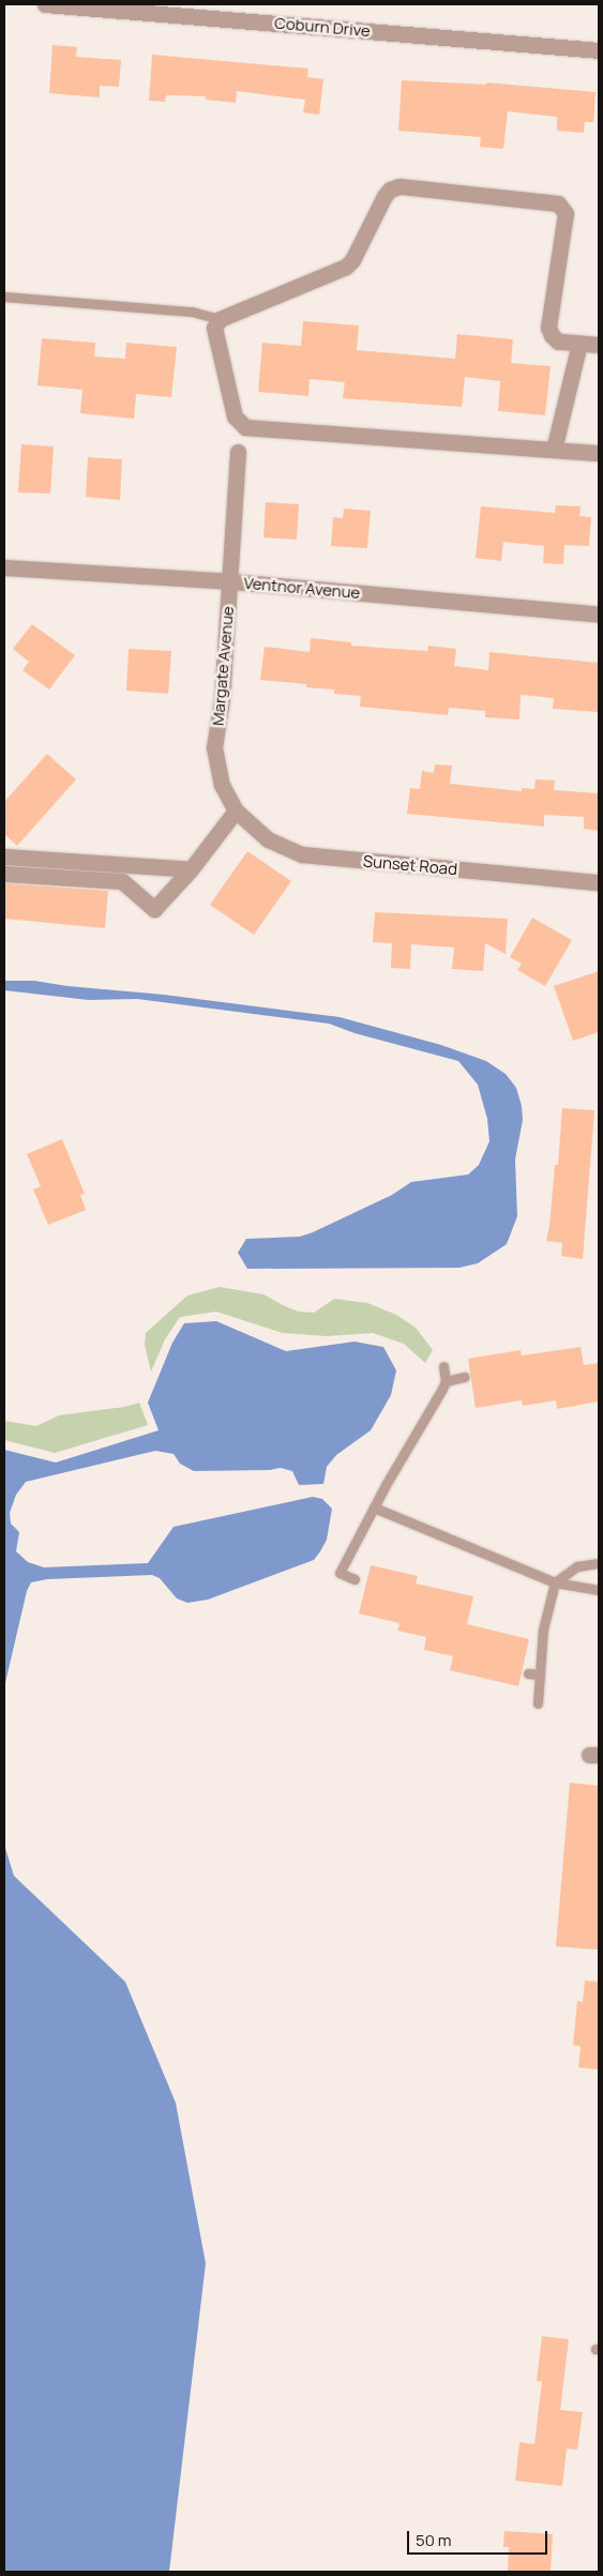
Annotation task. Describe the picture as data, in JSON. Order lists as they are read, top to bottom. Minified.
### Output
{"streets":{"street":["Coburn Drive","Ventnor Avenue","Margate Avenue","Sunset Road"]},"crossings":[["Ventnor Avenue","Margate Avenue"],["Margate Avenue","Sunset Road"]],"scale_bar":"50 m"}
